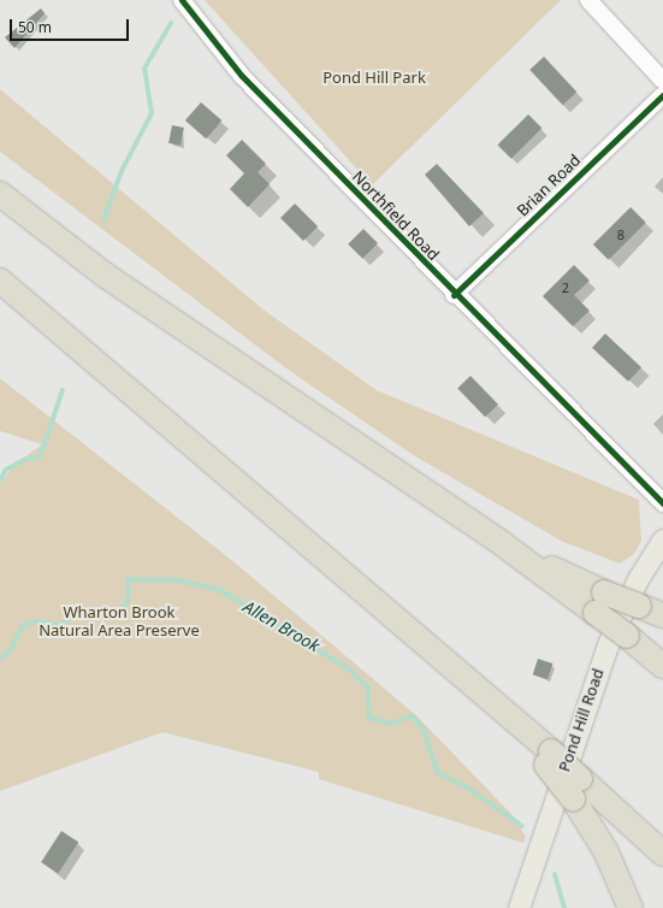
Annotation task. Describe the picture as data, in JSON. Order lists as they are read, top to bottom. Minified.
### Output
{"streets":{"main road":["Pond Hill Road"],"street":["Brian Road","Northfield Road"]},"crossings":[["Brian Road","Northfield Road"]],"water":["Allen Brook"],"parks":["Pond Hill Park","Wharton Brook Natural Area Preserve"],"house_numbers":["8","2"],"scale_bar":"50 m"}
